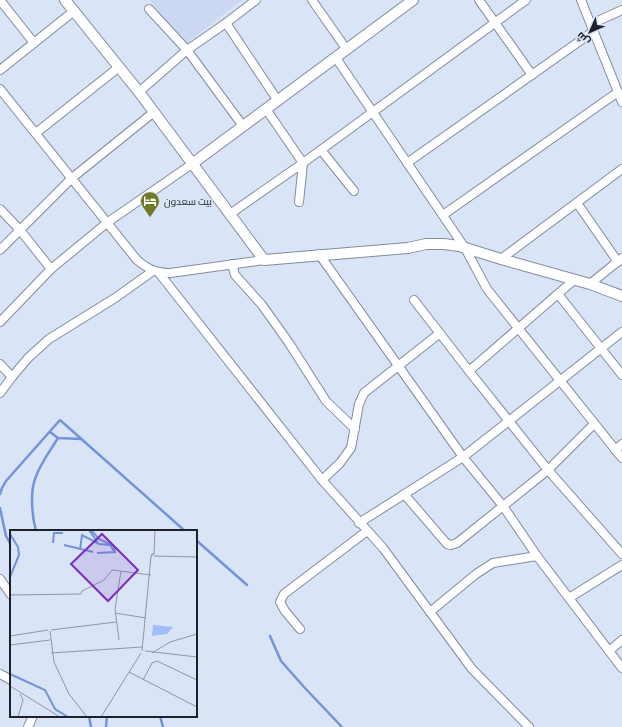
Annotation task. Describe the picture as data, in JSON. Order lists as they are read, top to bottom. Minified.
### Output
{"places":{"hotel":["بيت سعدون"]},"north":"bottom left"}
